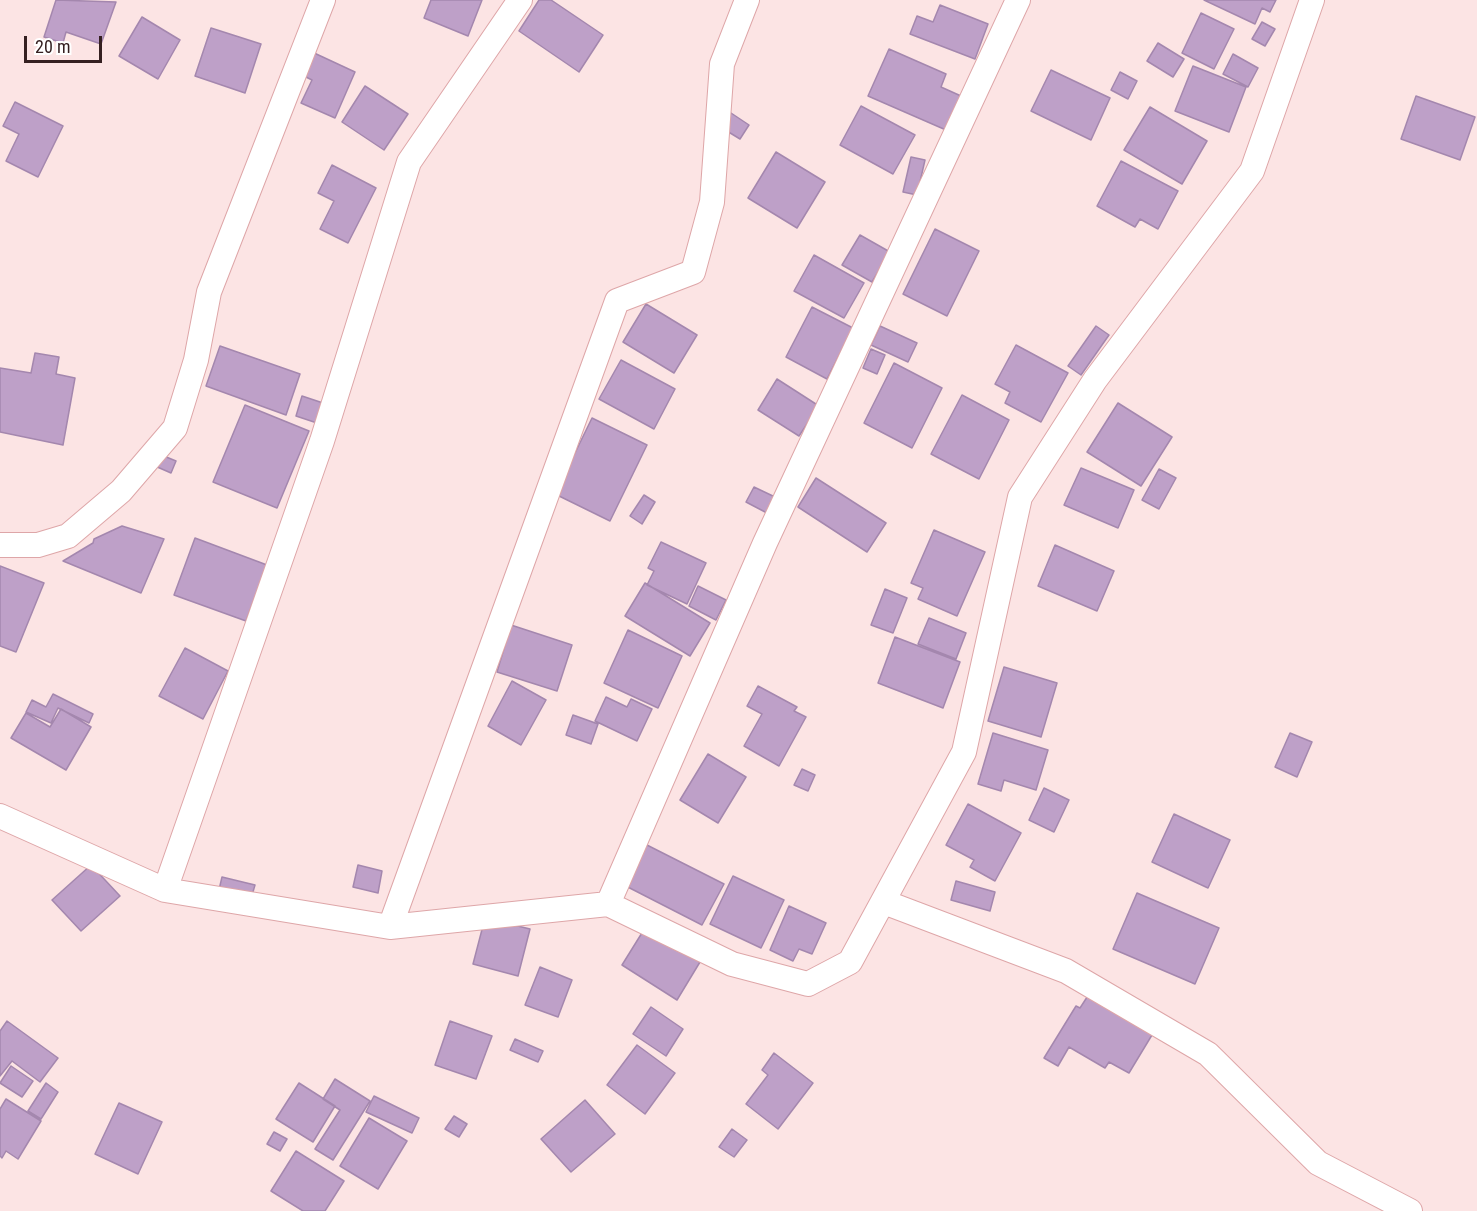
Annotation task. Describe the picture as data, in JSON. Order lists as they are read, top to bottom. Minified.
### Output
{"scale_bar":"20 m"}
